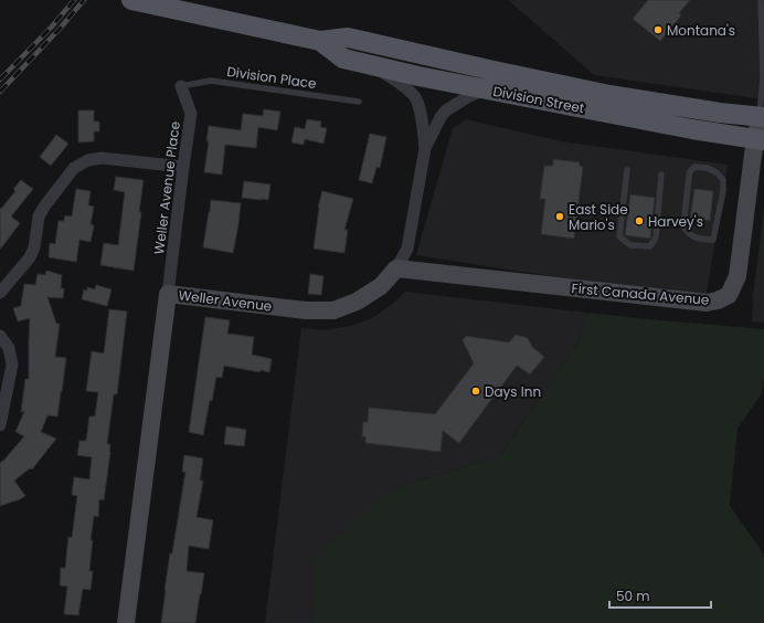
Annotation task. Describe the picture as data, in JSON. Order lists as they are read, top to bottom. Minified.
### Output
{"streets":{"main road":["Division Street"],"street":["Weller Avenue Place","First Canada Avenue","Weller Avenue"],"lane":["Division Place"]},"crossings":[["Division Place","Weller Avenue Place"],["Division Street","First Canada Avenue"],["Division Street","Weller Avenue"],["Weller Avenue Place","Weller Avenue"],["First Canada Avenue","Weller Avenue"]],"places":["Montana's","East Side Mario's","Harvey's","Days Inn"],"scale_bar":"50 m"}
